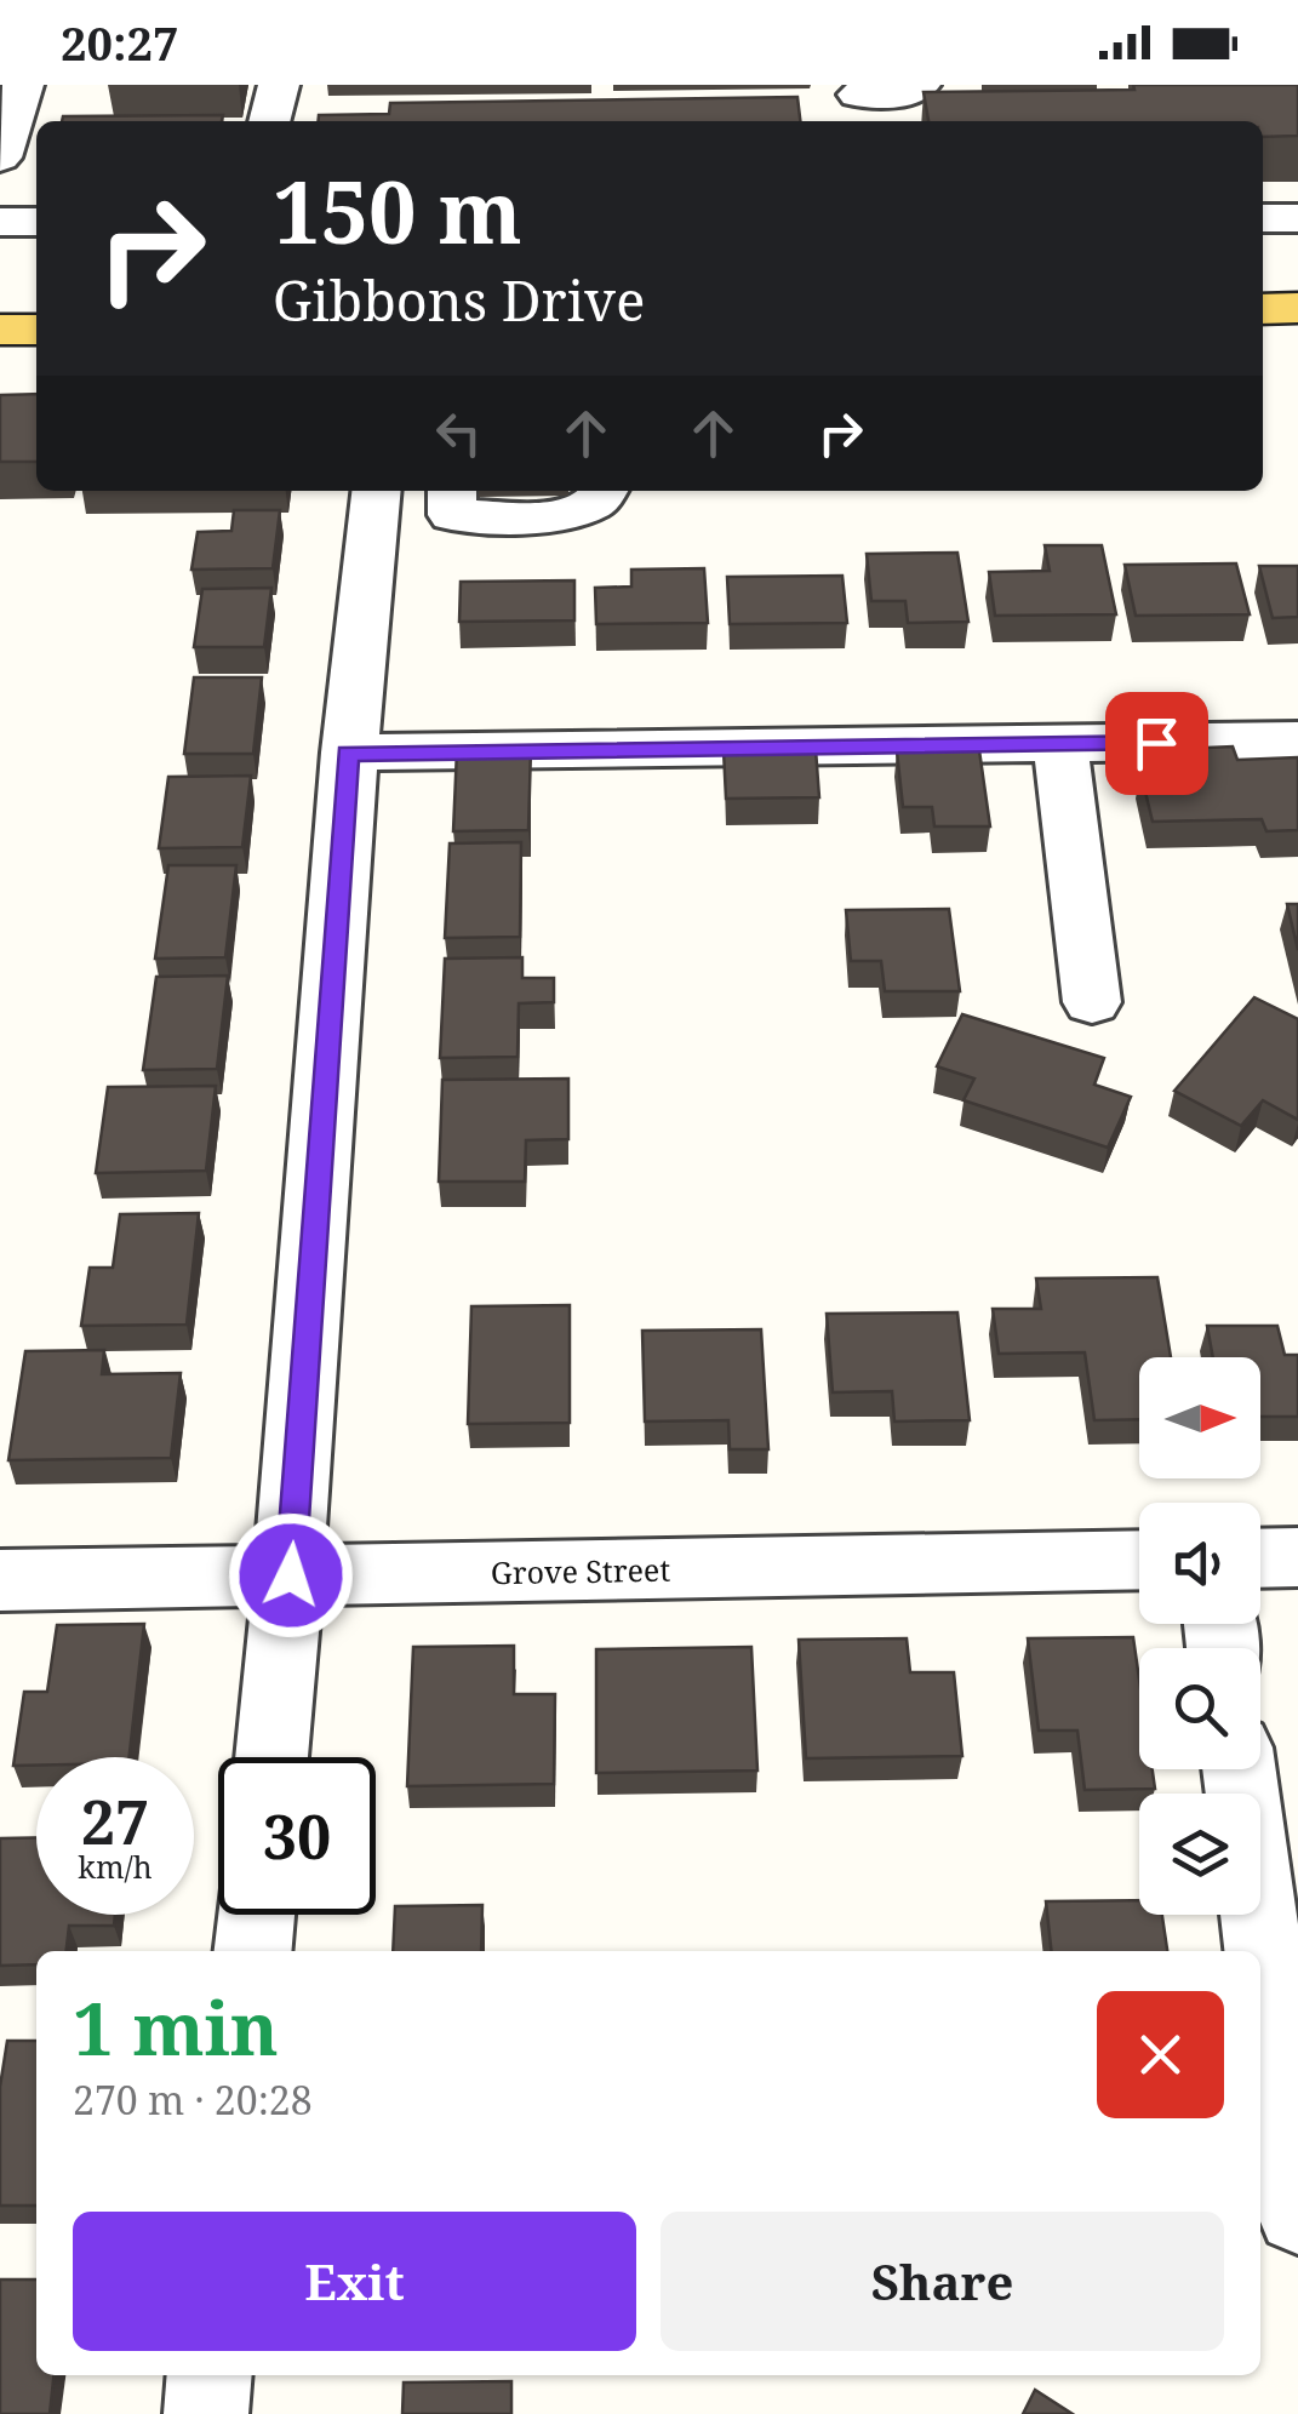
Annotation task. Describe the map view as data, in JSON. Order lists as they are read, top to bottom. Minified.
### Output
{"streets":{"street":["Grove Street"]},"north":"right","page":{"status":"20:27","turn":["150 m","Gibbons Drive"],"speed":"27 km/h","limit":"30","heading":["1 min","270 m · 20:28"],"buttons":["Exit","Share"]}}
